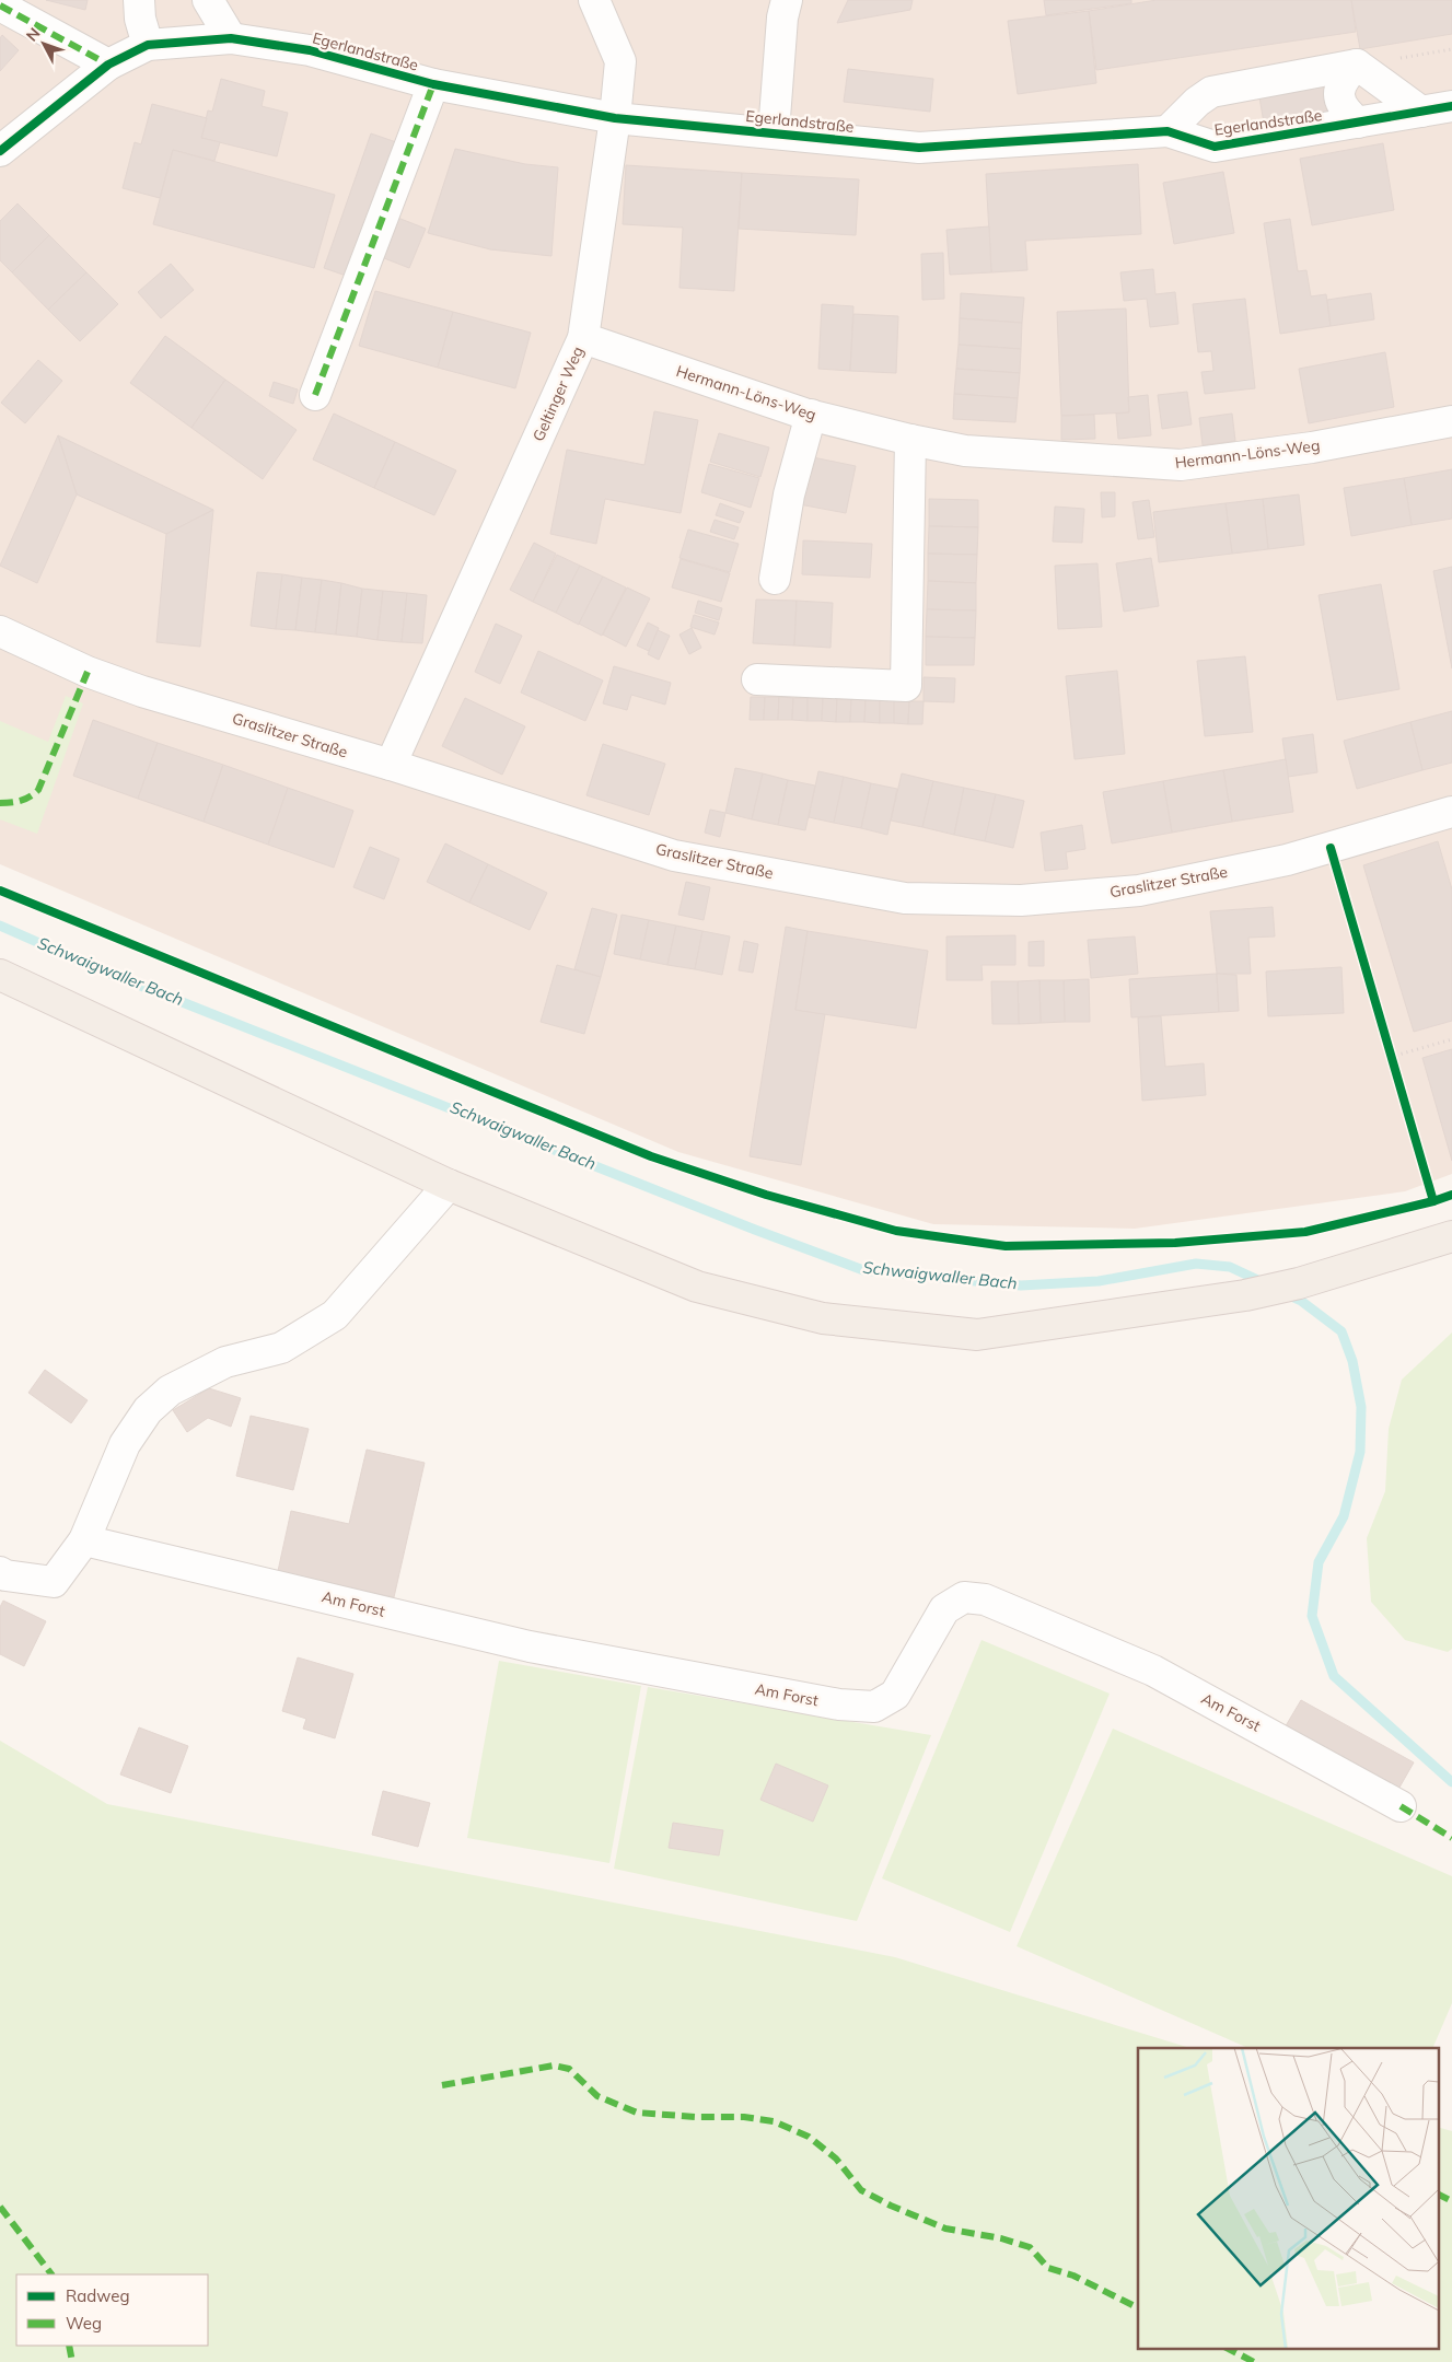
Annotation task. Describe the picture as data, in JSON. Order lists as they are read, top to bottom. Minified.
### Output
{"streets":{"street":["Egerlandstraße","Hermann-Löns-Weg","Geltinger Weg","Graslitzer Straße","Am Forst"]},"crossings":[["Egerlandstraße","Geltinger Weg"],["Hermann-Löns-Weg","Geltinger Weg"],["Geltinger Weg","Graslitzer Straße"]],"water":["Schwaigwaller Bach"],"legend":["Radweg","Weg"],"north":"top left"}
